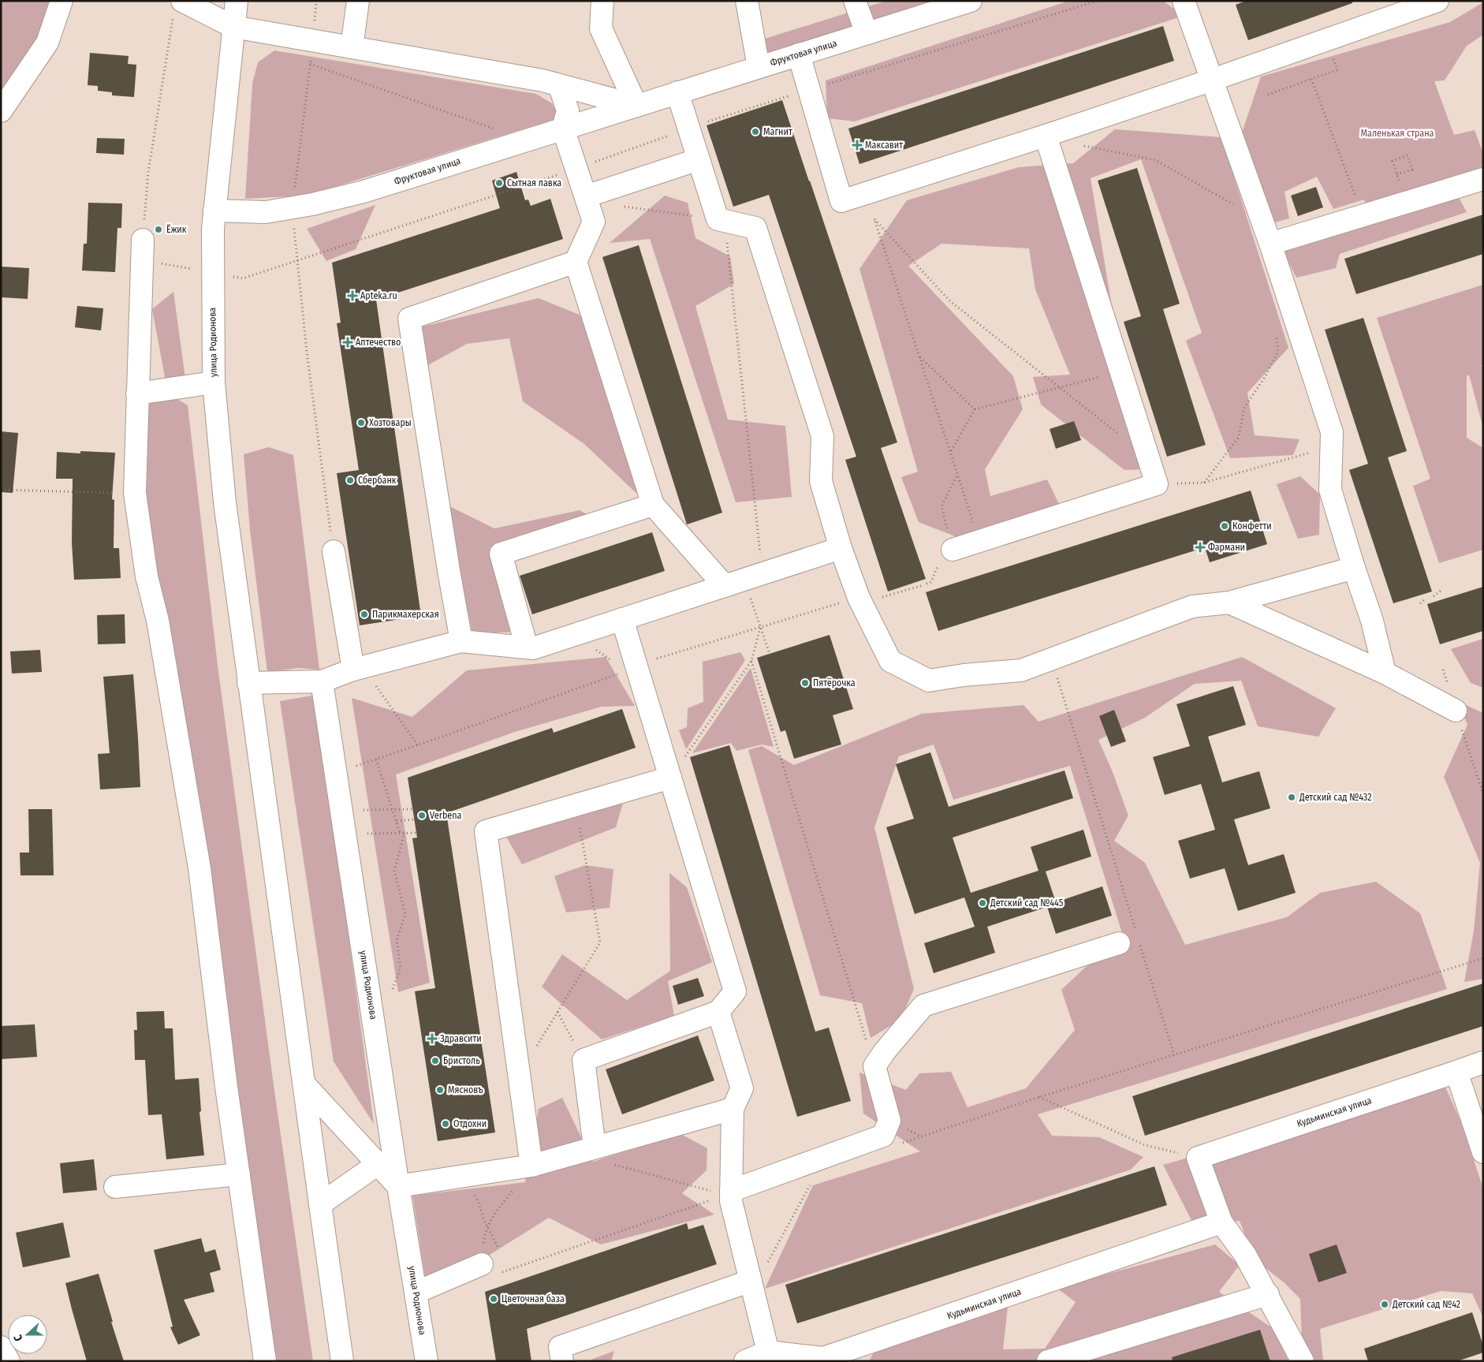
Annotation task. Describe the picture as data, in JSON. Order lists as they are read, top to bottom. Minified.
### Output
{"streets":{"street":["Фруктовая улица","улица Родионова","Кудьминская улица"]},"crossings":[["Фруктовая улица","улица Родионова"]],"parks":["Маленькая страна"],"places":{"other":["Магнит","Сытная лавка","Ёжик","Хозтовары","Сбербанк","Конфетти","Парикмахерская","Пятёрочка","Детский сад №432","Verbena","Детский сад №445","Бристоль","Мясновъ","Отдохни","Цветочная база","Детский сад №42"],"health":["Максавит","Apteka.ru","Аптечество","Фармани","Здравсити"]},"north":"left"}
